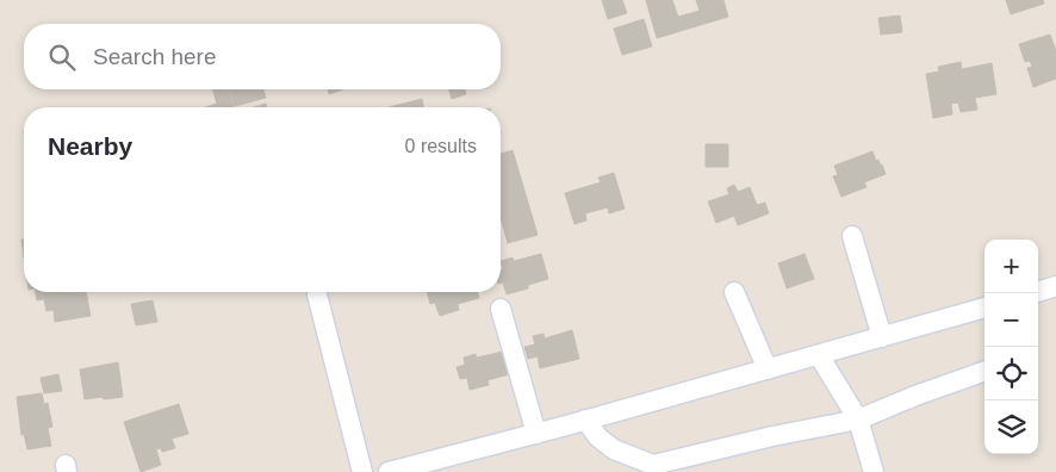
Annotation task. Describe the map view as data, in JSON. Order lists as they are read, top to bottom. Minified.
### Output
{"page":{"search":"Search here","heading":["Nearby","0 results"],"map_buttons":["+","−"]}}
